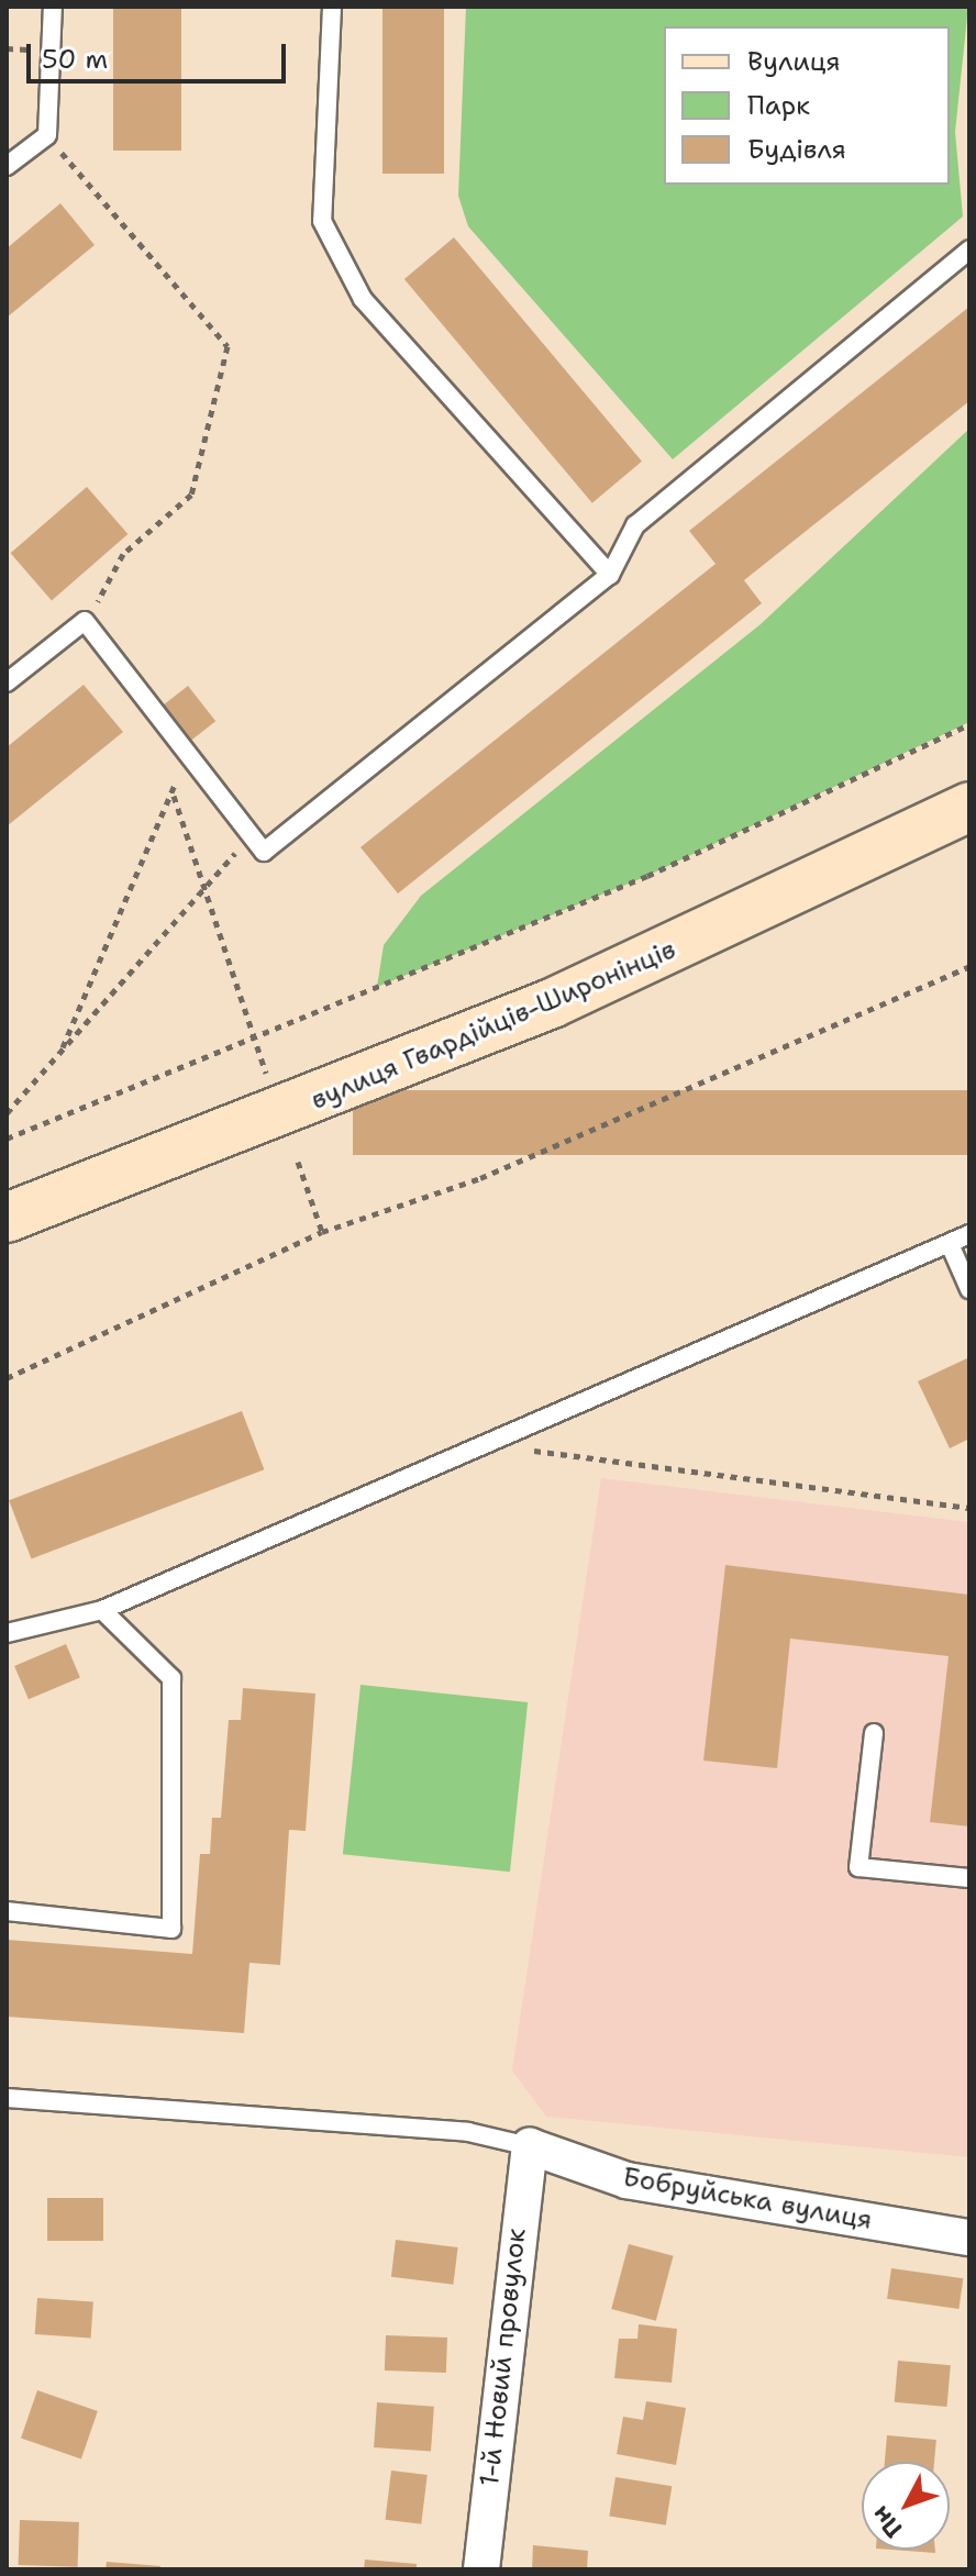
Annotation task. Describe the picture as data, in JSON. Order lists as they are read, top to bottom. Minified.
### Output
{"streets":{"main road":["вулиця Гвардійців-Широнінців"],"street":["Бобруйська вулиця","1-й Новий провулок"]},"crossings":[["Бобруйська вулиця","1-й Новий провулок"]],"legend":["Вулиця","Парк","Будівля"],"scale_bar":"50 m","north":"bottom left"}
